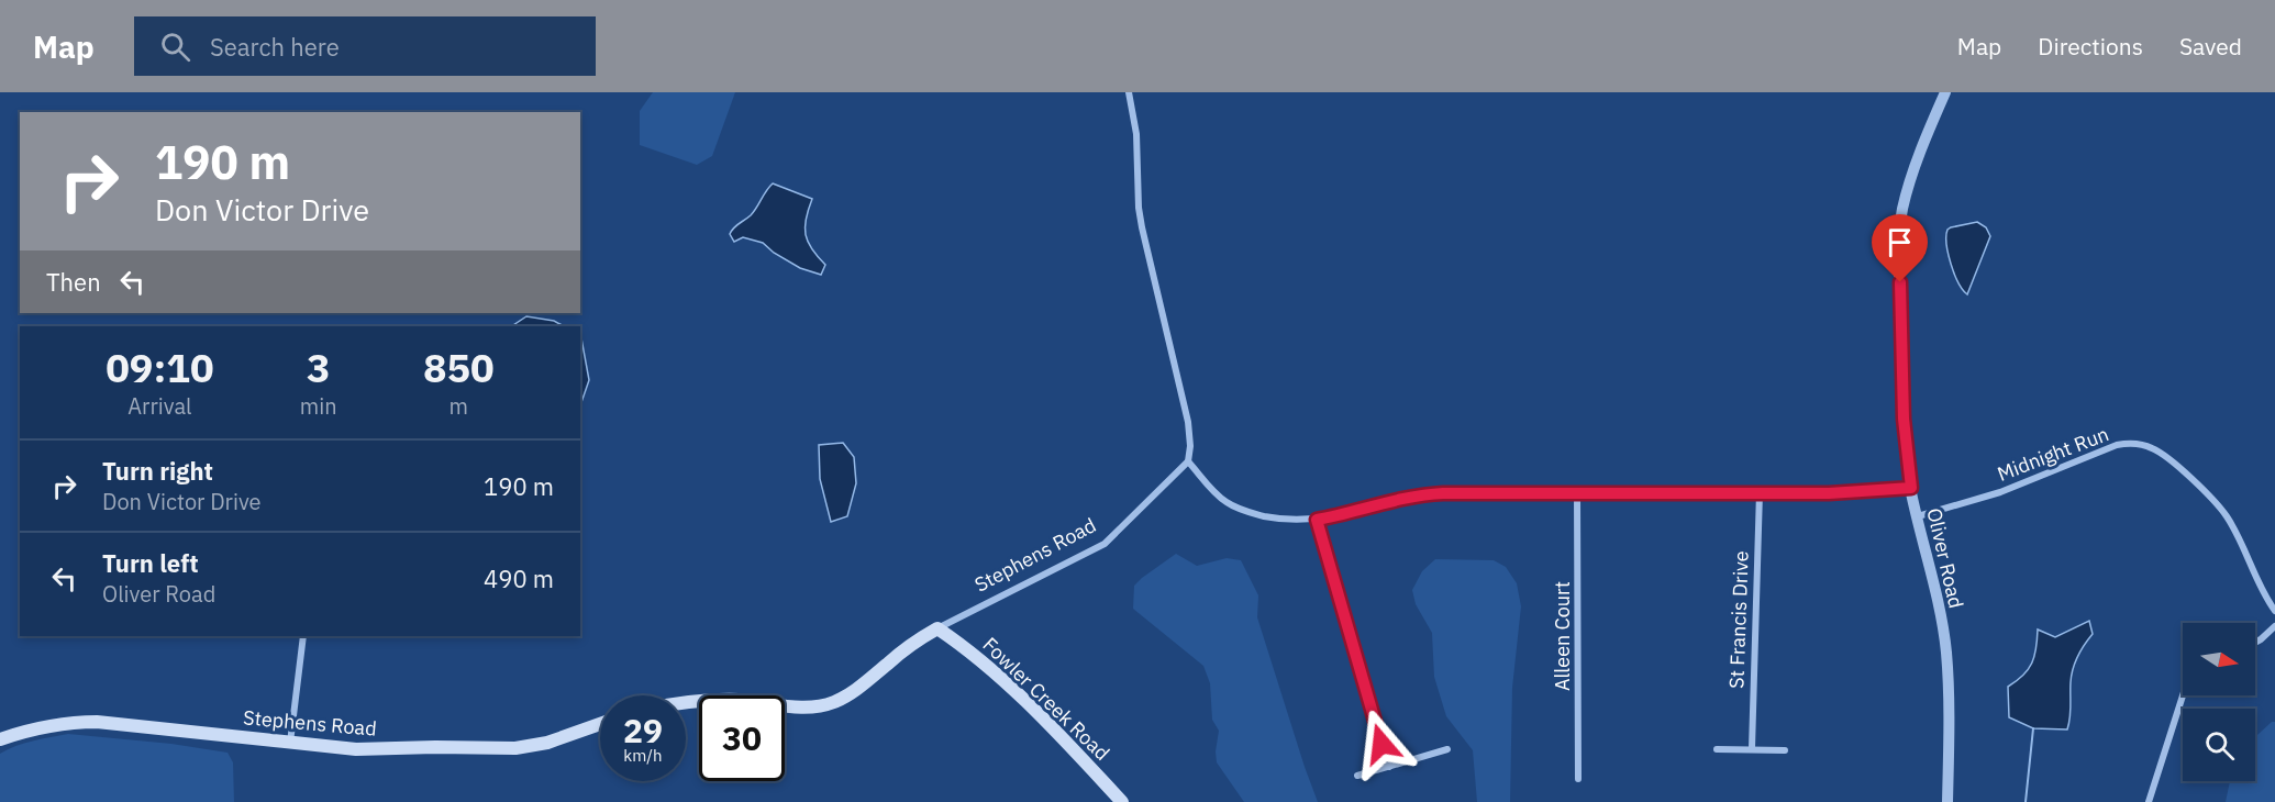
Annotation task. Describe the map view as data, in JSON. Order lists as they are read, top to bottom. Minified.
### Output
{"streets":{"main road":["Stephens Road","Fowler Creek Road"],"street":["Midnight Run","Oliver Road","St Francis Drive","Alleen Court"]},"crossings":[["Midnight Run","Oliver Road"],["Stephens Road","Fowler Creek Road"]],"north":"right","page":{"header":"Map","search":"Search here","nav":["Map","Directions","Saved"],"turn":["190 m","Don Victor Drive"],"then":"Then","eta":["09:10","Arrival","3","min","850","m"],"list":[{"name":"Turn right","note":"Don Victor Drive","value":"190 m"},{"name":"Turn left","note":"Oliver Road","value":"490 m"}],"speed":"29 km/h","limit":"30"}}
